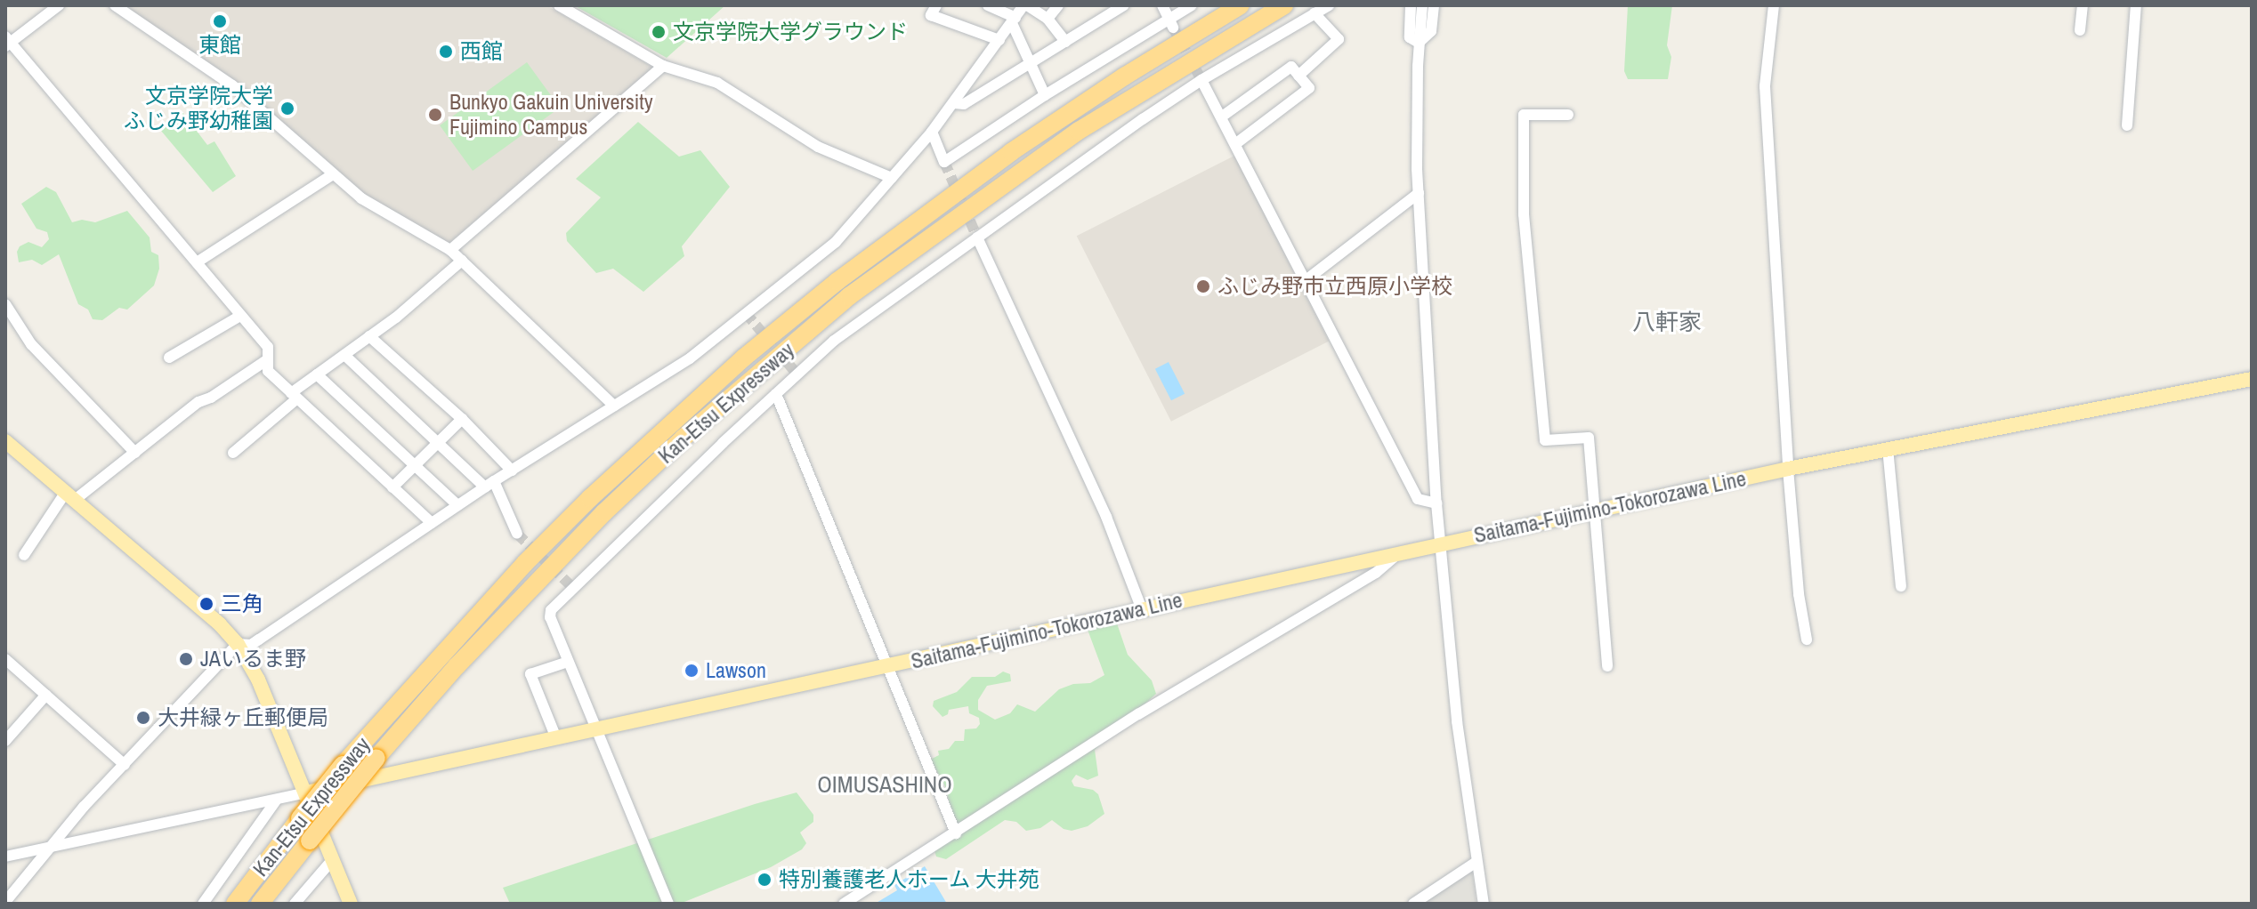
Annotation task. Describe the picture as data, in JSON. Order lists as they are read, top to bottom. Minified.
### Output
{"streets":{"highway":["Kan-Etsu Expressway"],"main road":["Saitama-Fujimino-Tokorozawa Line"]},"districts":["八軒家","OIMUSASHINO"],"places":["東館","文京学院大学グラウンド","西館","文京学院大学 ふじみ野幼稚園","Bunkyo Gakuin University Fujimino Campus","ふじみ野市立西原小学校","三角","JAいるま野","Lawson","大井緑ヶ丘郵便局","特別養護老人ホーム 大井苑"]}
